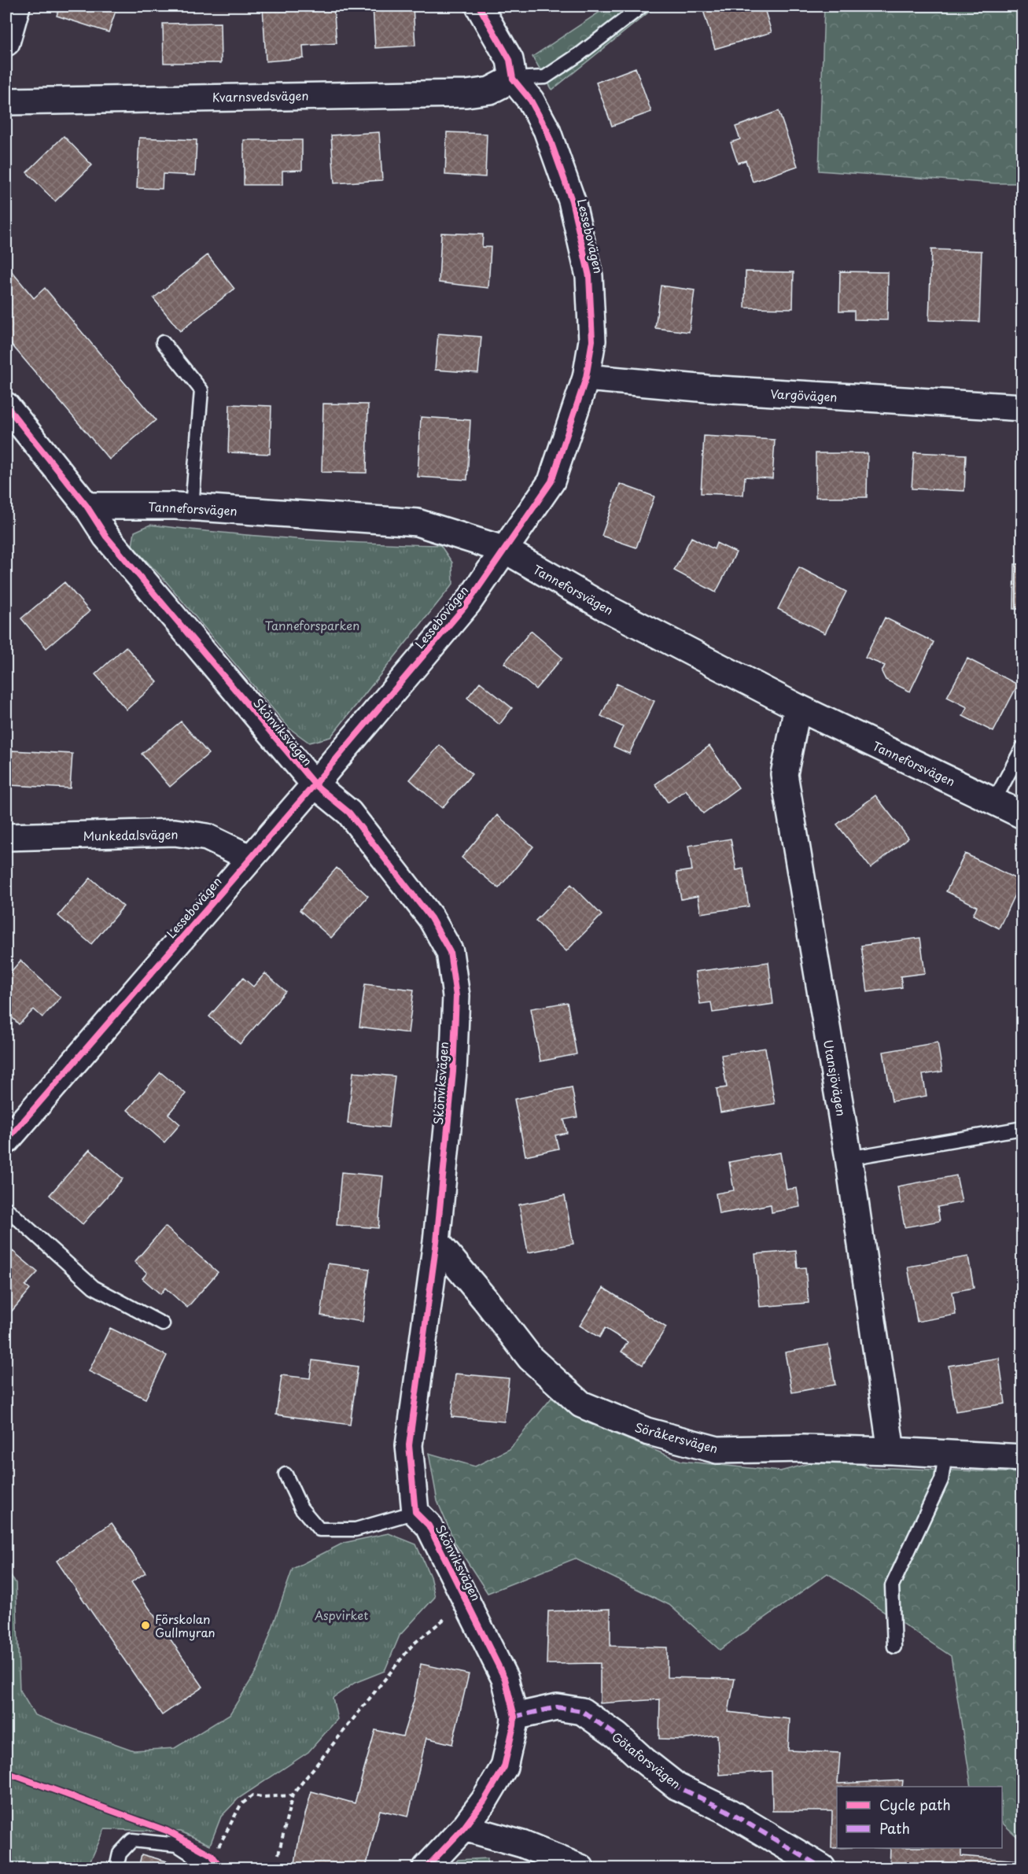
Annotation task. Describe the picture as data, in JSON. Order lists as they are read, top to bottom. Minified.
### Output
{"streets":{"street":["Kvarnsvedsvägen","Lessebovägen","Vargövägen","Tanneforsvägen","Skönviksvägen","Munkedalsvägen","Utansjövägen","Söråkersvägen","Götaforsvägen"]},"crossings":[["Kvarnsvedsvägen","Lessebovägen"],["Lessebovägen","Vargövägen"],["Lessebovägen","Tanneforsvägen"],["Lessebovägen","Skönviksvägen"],["Lessebovägen","Munkedalsvägen"],["Tanneforsvägen","Skönviksvägen"],["Tanneforsvägen","Utansjövägen"],["Skönviksvägen","Söråkersvägen"],["Skönviksvägen","Götaforsvägen"],["Utansjövägen","Söråkersvägen"]],"parks":["Tanneforsparken","Aspvirket"],"places":["Förskolan Gullmyran"],"legend":["Cycle path","Path"]}
